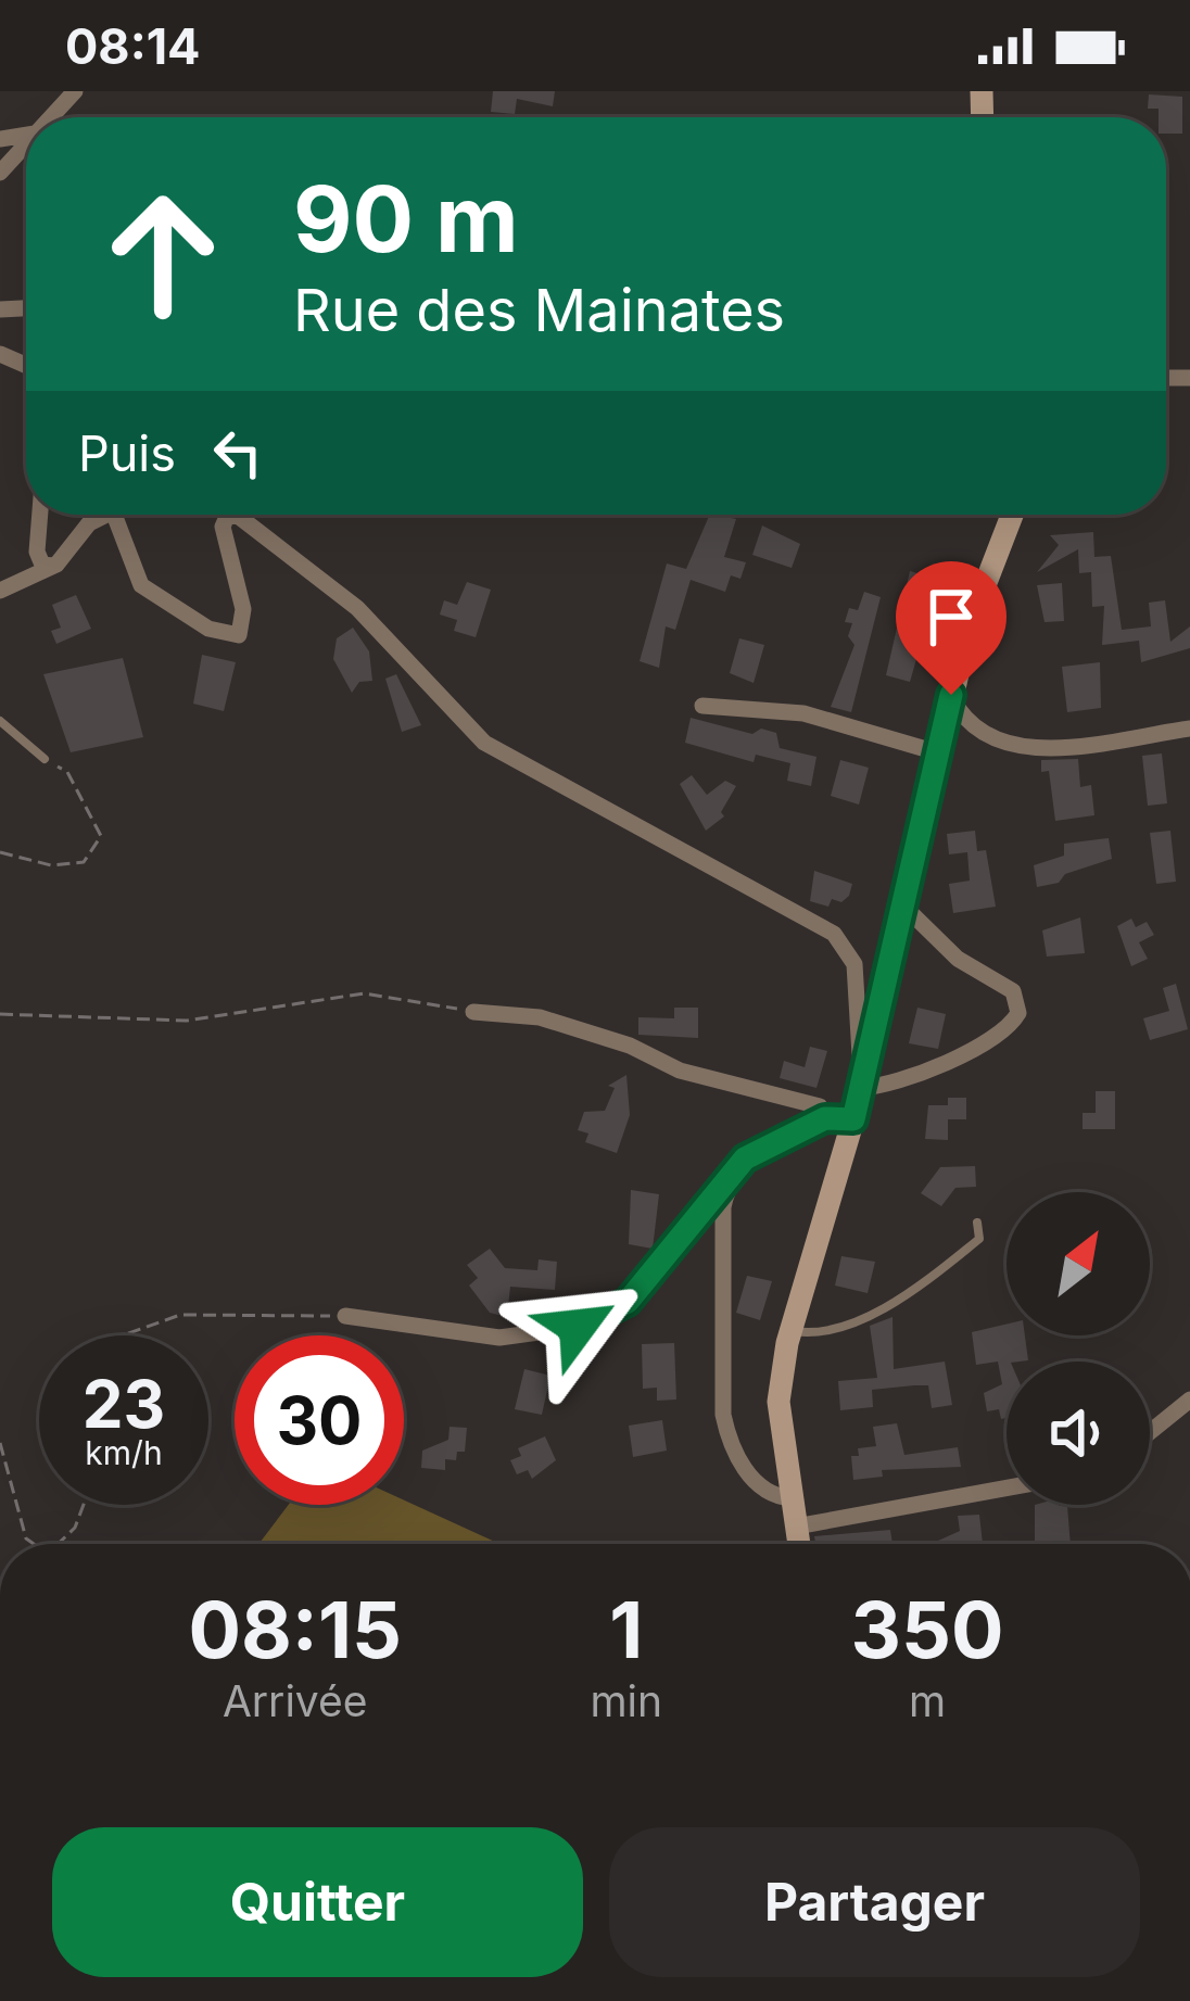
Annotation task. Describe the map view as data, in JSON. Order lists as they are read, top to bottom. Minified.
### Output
{"north":"top right","page":{"status":"08:14","turn":["90 m","Rue des Mainates"],"then":"Puis","speed":"23 km/h","limit":"30","eta":["08:15","Arrivée","1","min","350","m"],"buttons":["Quitter","Partager"]}}
